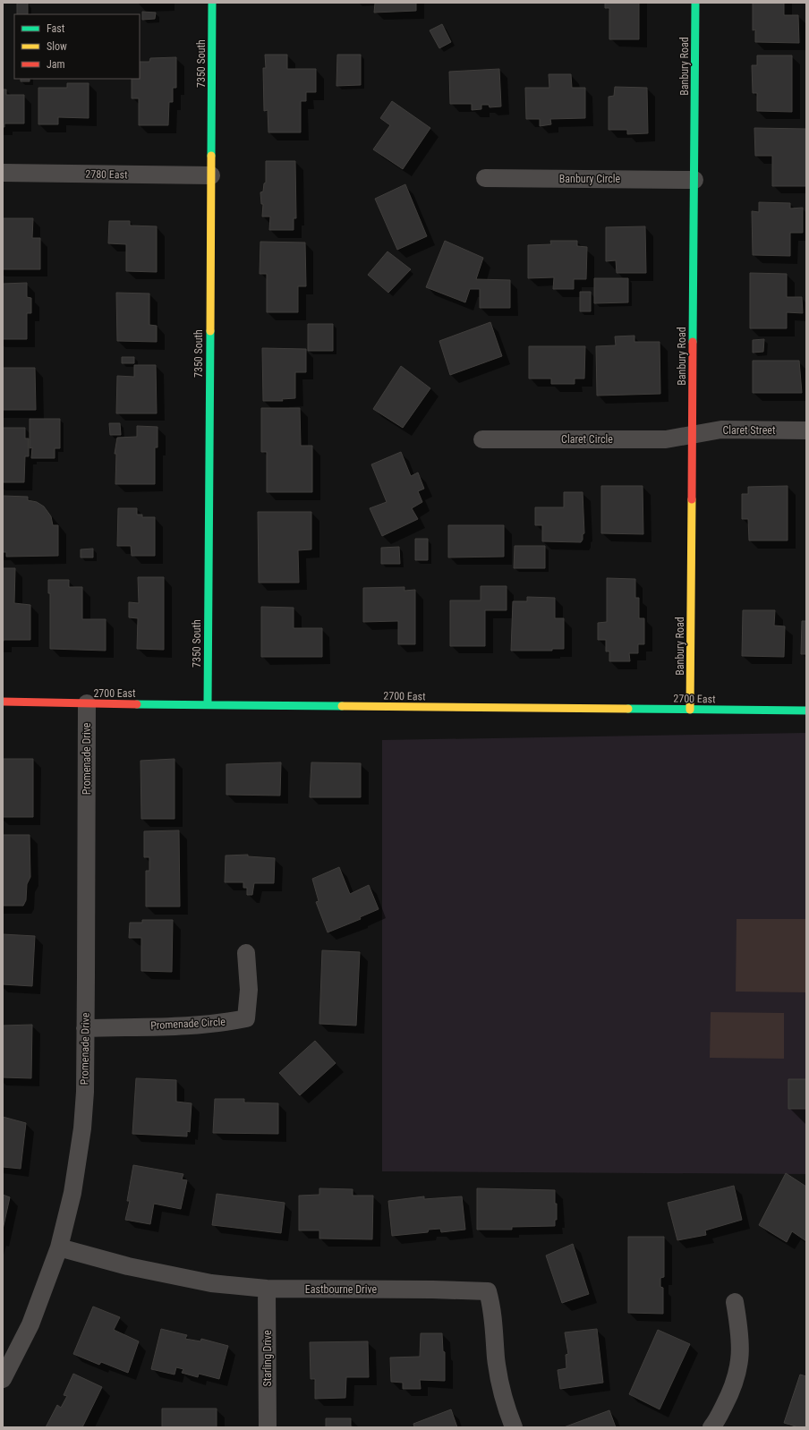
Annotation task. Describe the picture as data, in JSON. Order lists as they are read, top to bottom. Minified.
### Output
{"streets":{"street":["7350 South","Banbury Road","2780 East","Banbury Circle","Claret Street","Claret Circle","2700 East","Promenade Drive","Promenade Circle","Eastbourne Drive","Starling Drive"]},"crossings":[["7350 South","2780 East"],["7350 South","2700 East"],["Banbury Road","Banbury Circle"],["Banbury Road","Claret Street"],["Banbury Road","Claret Circle"],["Banbury Road","2700 East"],["Claret Street","Claret Circle"],["2700 East","Promenade Drive"],["Promenade Drive","Promenade Circle"],["Promenade Drive","Eastbourne Drive"],["Eastbourne Drive","Starling Drive"]],"legend":["Fast","Slow","Jam"]}
